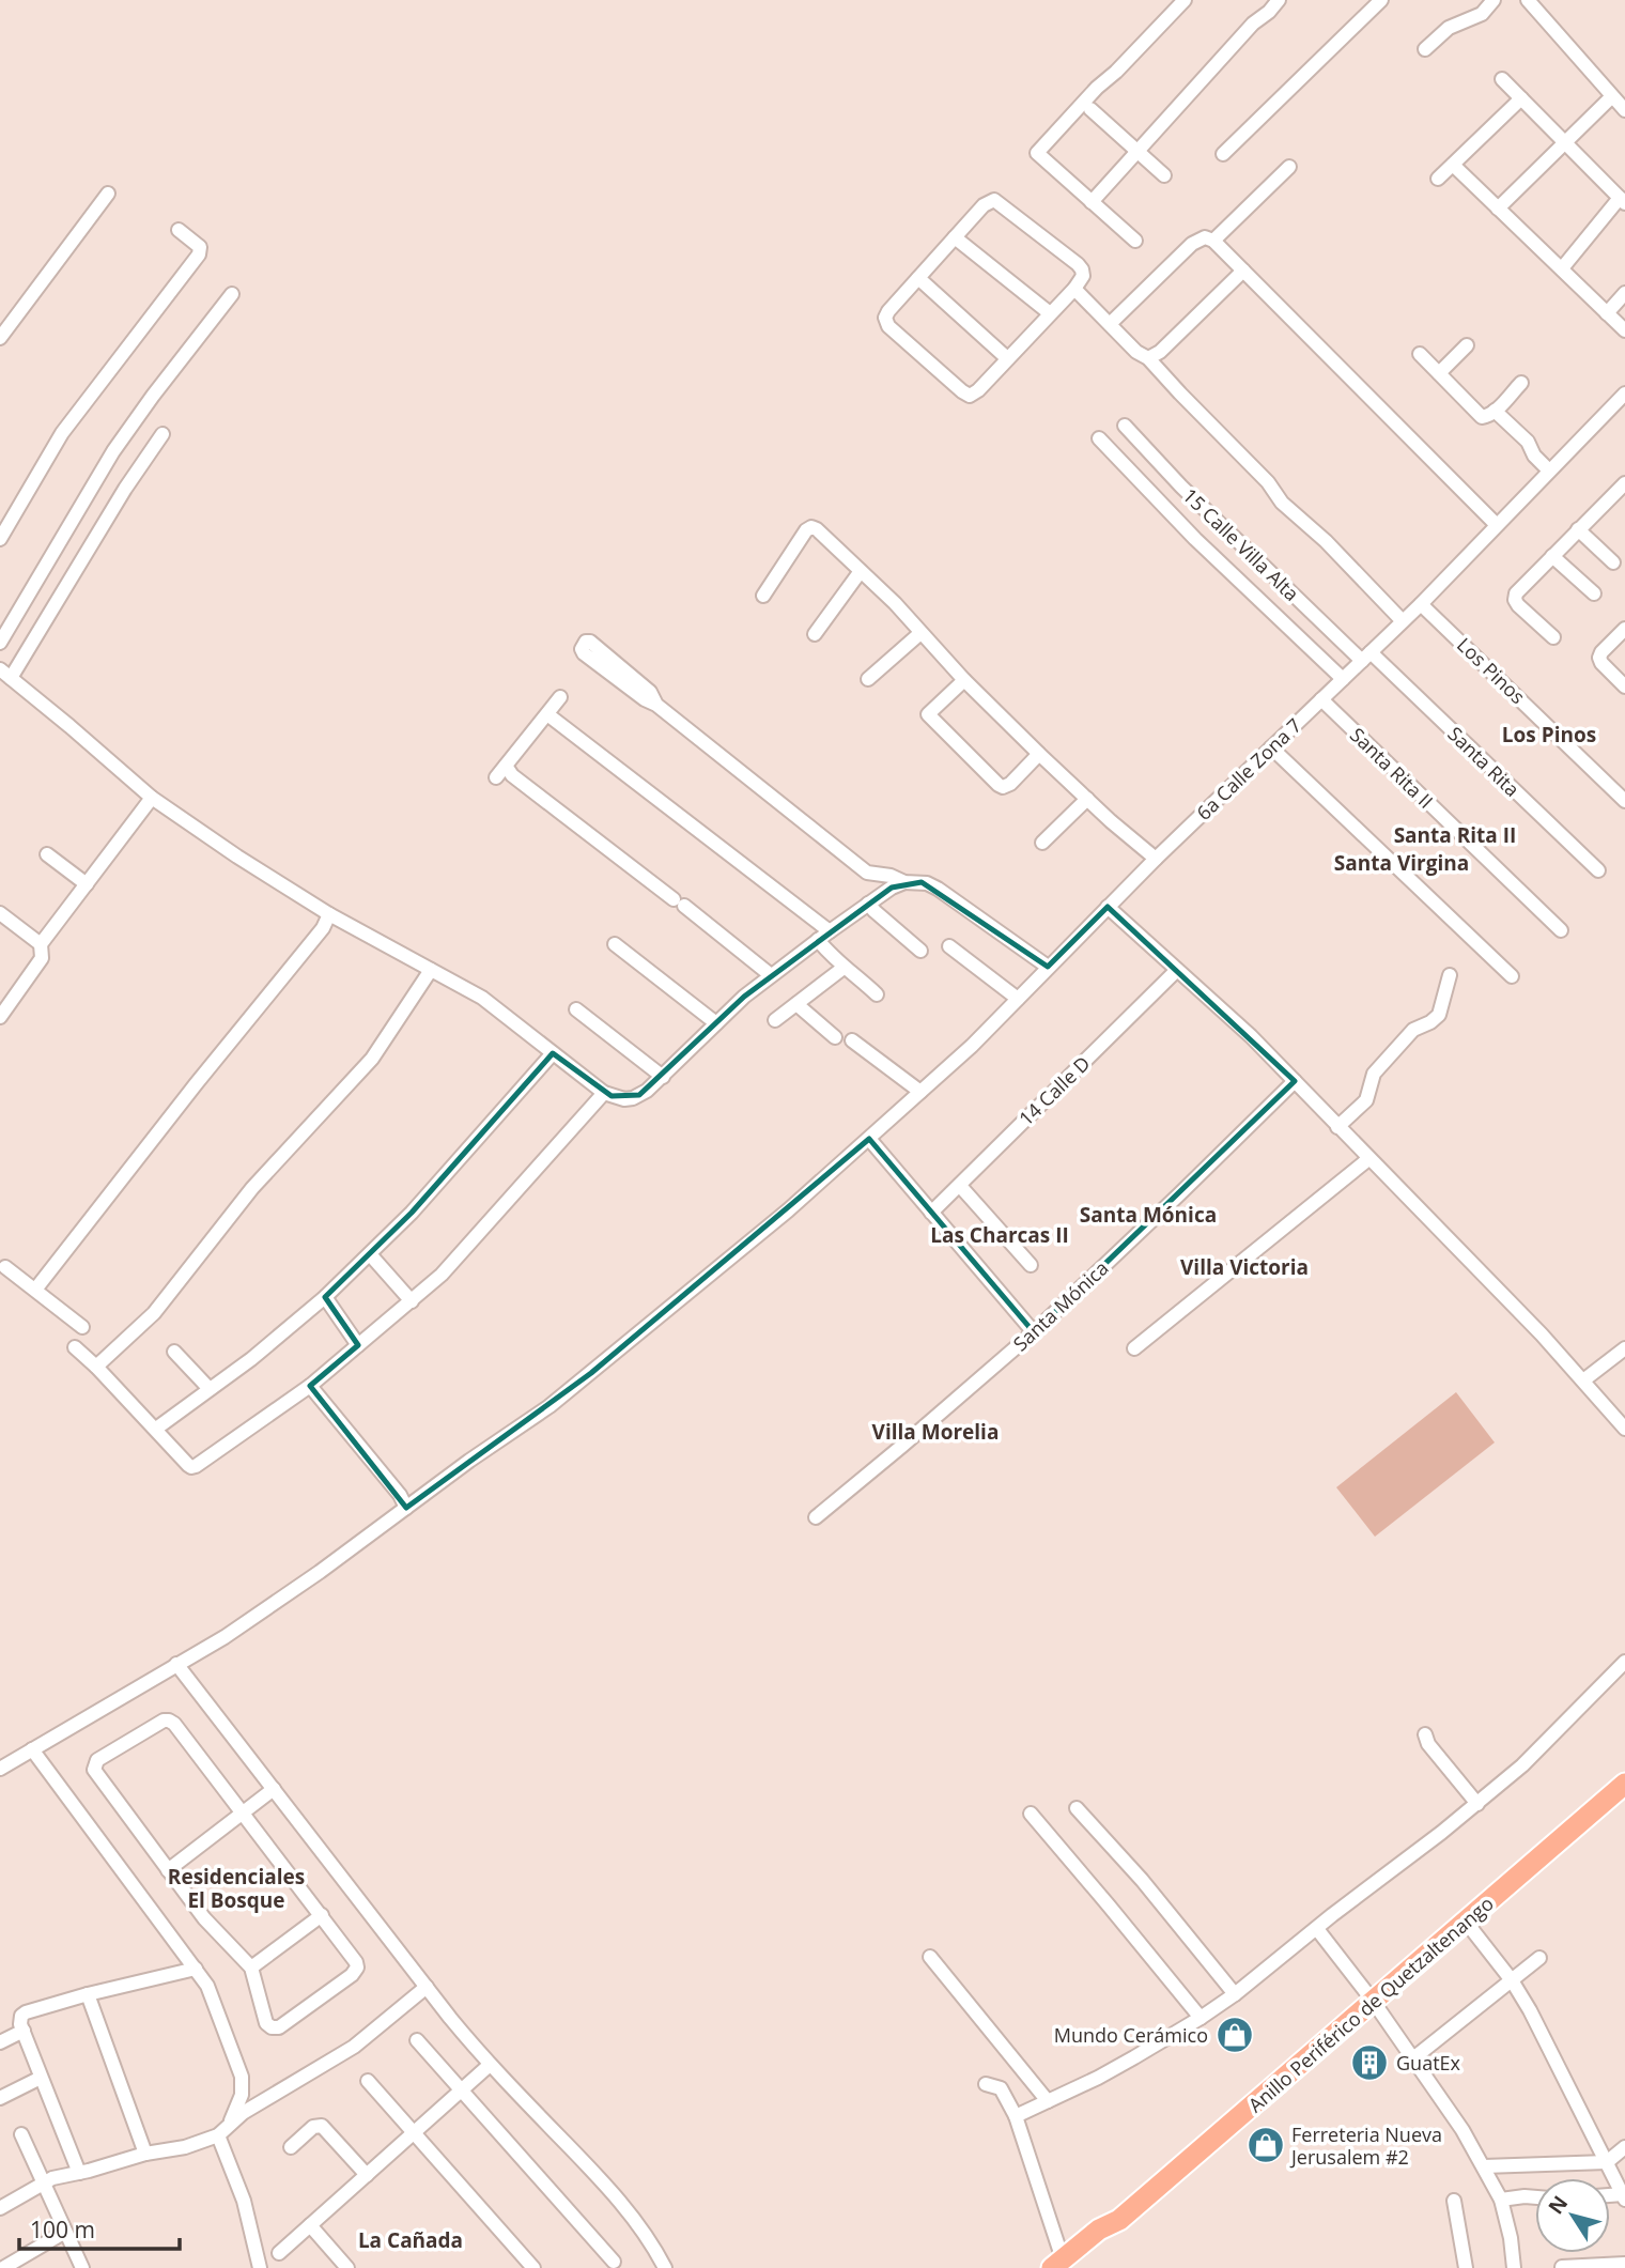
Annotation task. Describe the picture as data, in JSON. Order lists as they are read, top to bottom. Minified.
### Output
{"streets":{"highway":["Anillo Periférico de Quetzaltenango"],"street":["15 Calle Villa Alta","Los Pinos","Santa Rita","Santa Rita II","6a Calle Zona 7","14 Calle D","Santa Mónica"]},"crossings":[["15 Calle Villa Alta","Santa Rita"],["15 Calle Villa Alta","6a Calle Zona 7"],["Los Pinos","6a Calle Zona 7"],["Santa Rita","6a Calle Zona 7"],["Santa Rita II","6a Calle Zona 7"]],"districts":["Los Pinos","Santa Rita II","Santa Virgina","Santa Mónica","Las Charcas II","Villa Victoria","Villa Morelia","Residenciales El Bosque","La Cañada"],"places":{"shop":["Mundo Cerámico","Ferreteria Nueva Jerusalem #2"],"building":["GuatEx"]},"scale_bar":"100 m","north":"top left"}
